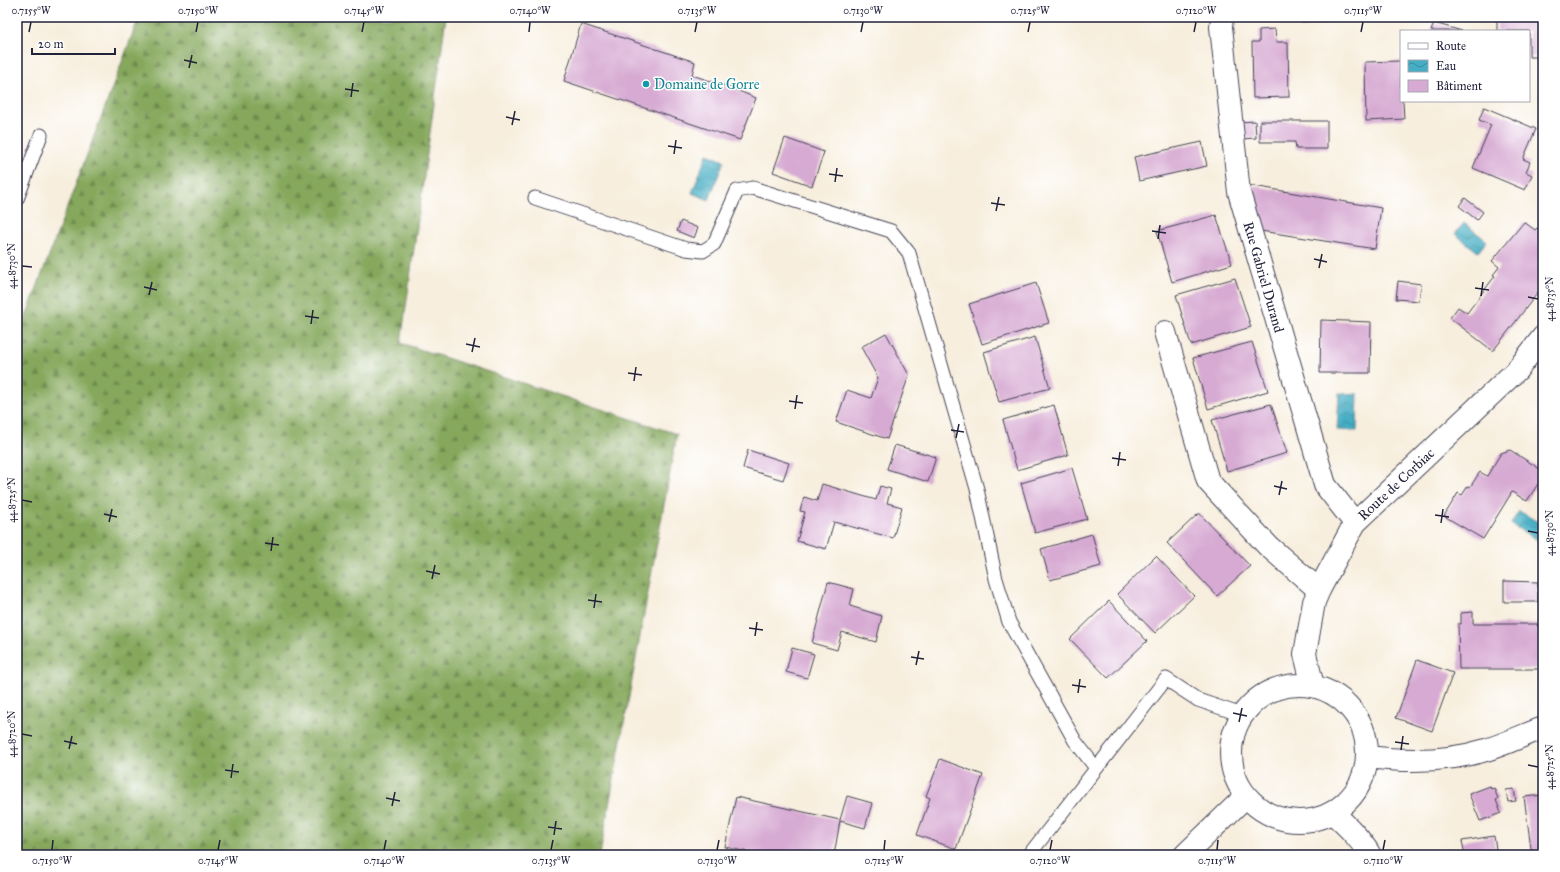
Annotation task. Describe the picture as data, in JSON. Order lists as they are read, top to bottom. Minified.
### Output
{"streets":{"street":["Rue Gabriel Durand","Route de Corbiac"]},"crossings":[["Rue Gabriel Durand","Route de Corbiac"]],"places":["Domaine de Gorre"],"legend":["Route","Eau","Bâtiment"],"scale_bar":"20 m","coordinates":["0.7155°W","0.7150°W","0.7145°W","0.7140°W","0.7135°W","0.7130°W","0.7125°W","0.7120°W","0.7115°W","44.8730°N","44.8735°N","44.8725°N","44.8720°N","0.7110°W"]}
